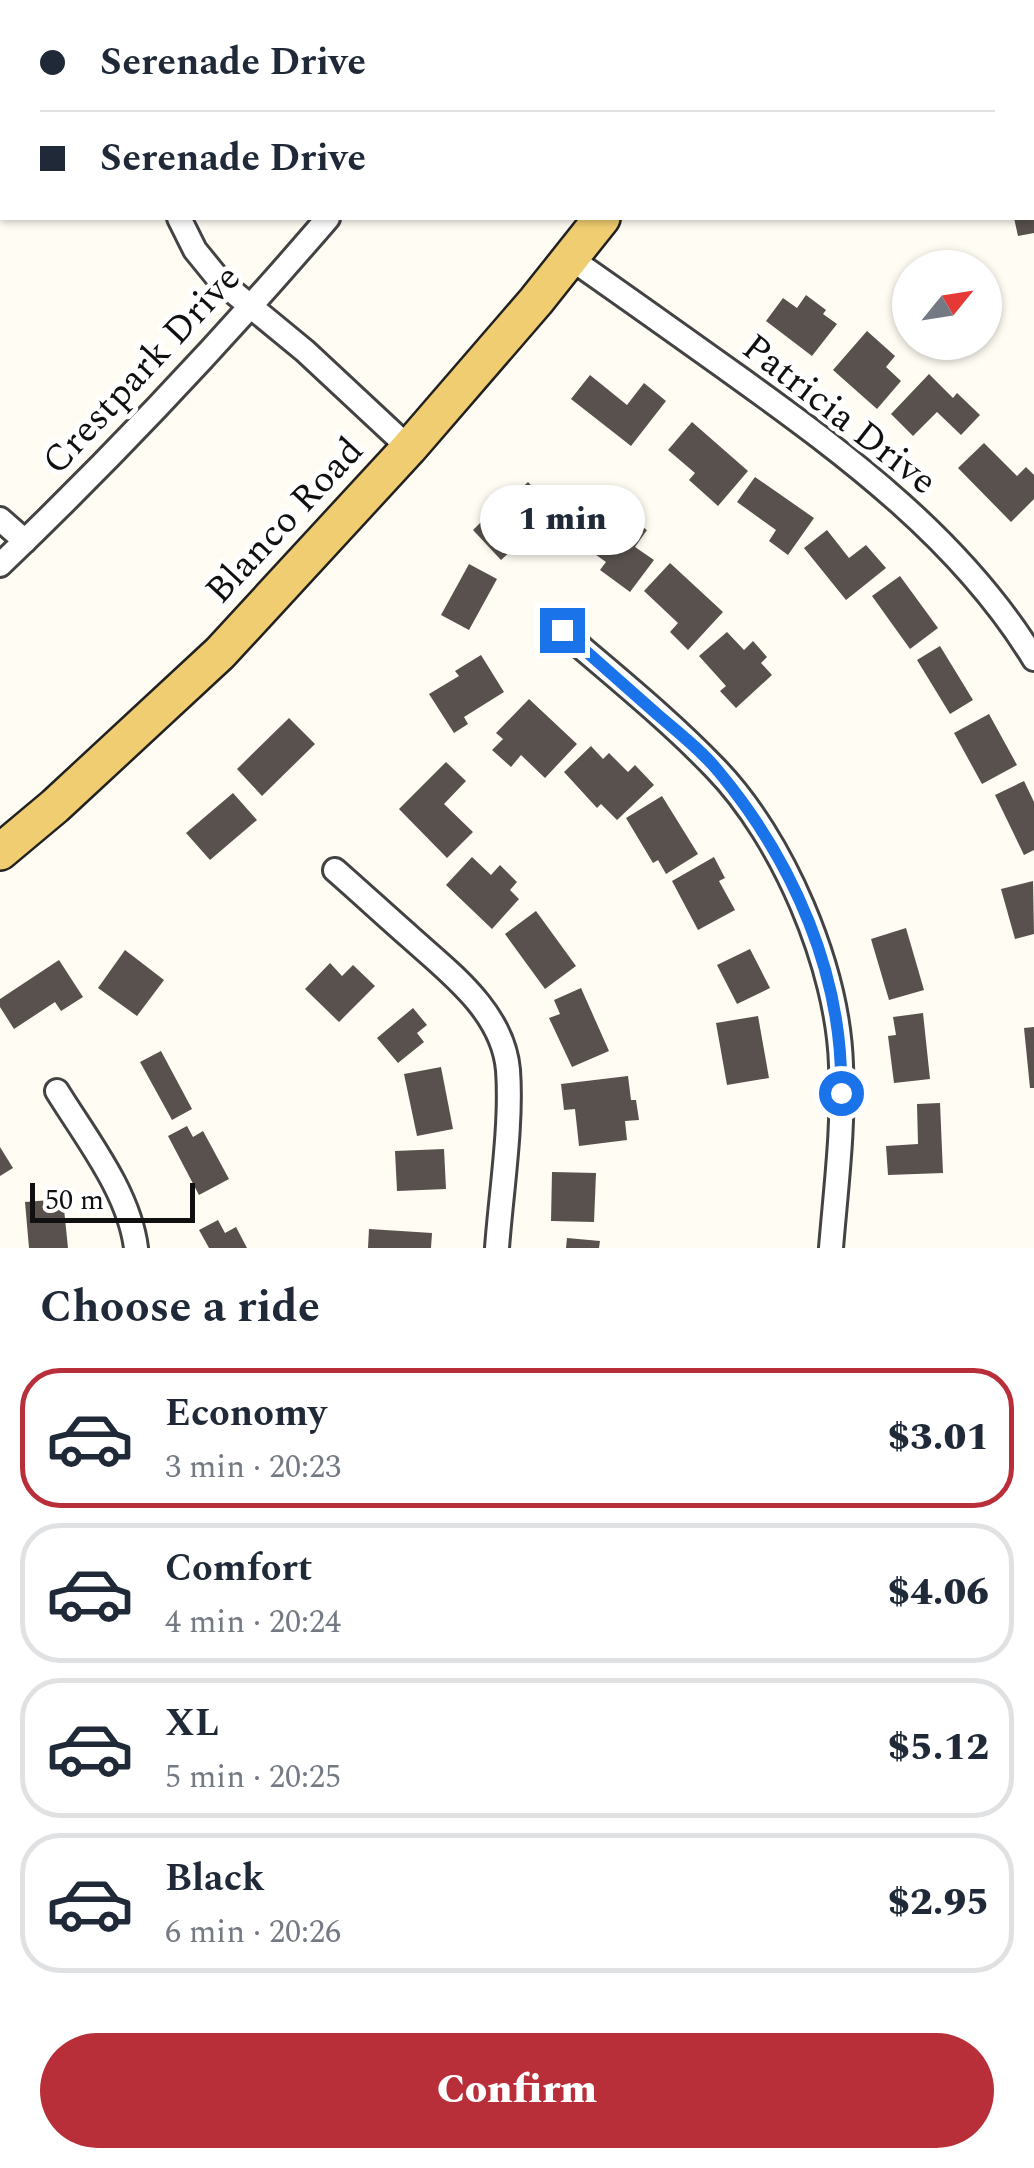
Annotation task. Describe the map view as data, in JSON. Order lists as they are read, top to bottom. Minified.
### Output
{"streets":{"main road":["Blanco Road"],"street":["Crestpark Drive","Patricia Drive"]},"crossings":[["Patricia Drive","Blanco Road"]],"scale_bar":"50 m","north":"top right","page":{"banner":["Serenade Drive","Serenade Drive"],"bubble":"1 min","scale":"50 m","heading":"Choose a ride","list":[{"name":"Economy","note":"3 min · 20:23","value":"$3.01"},{"name":"Comfort","note":"4 min · 20:24","value":"$4.06"},{"name":"XL","note":"5 min · 20:25","value":"$5.12"},{"name":"Black","note":"6 min · 20:26","value":"$2.95"}],"buttons":"Confirm"}}
